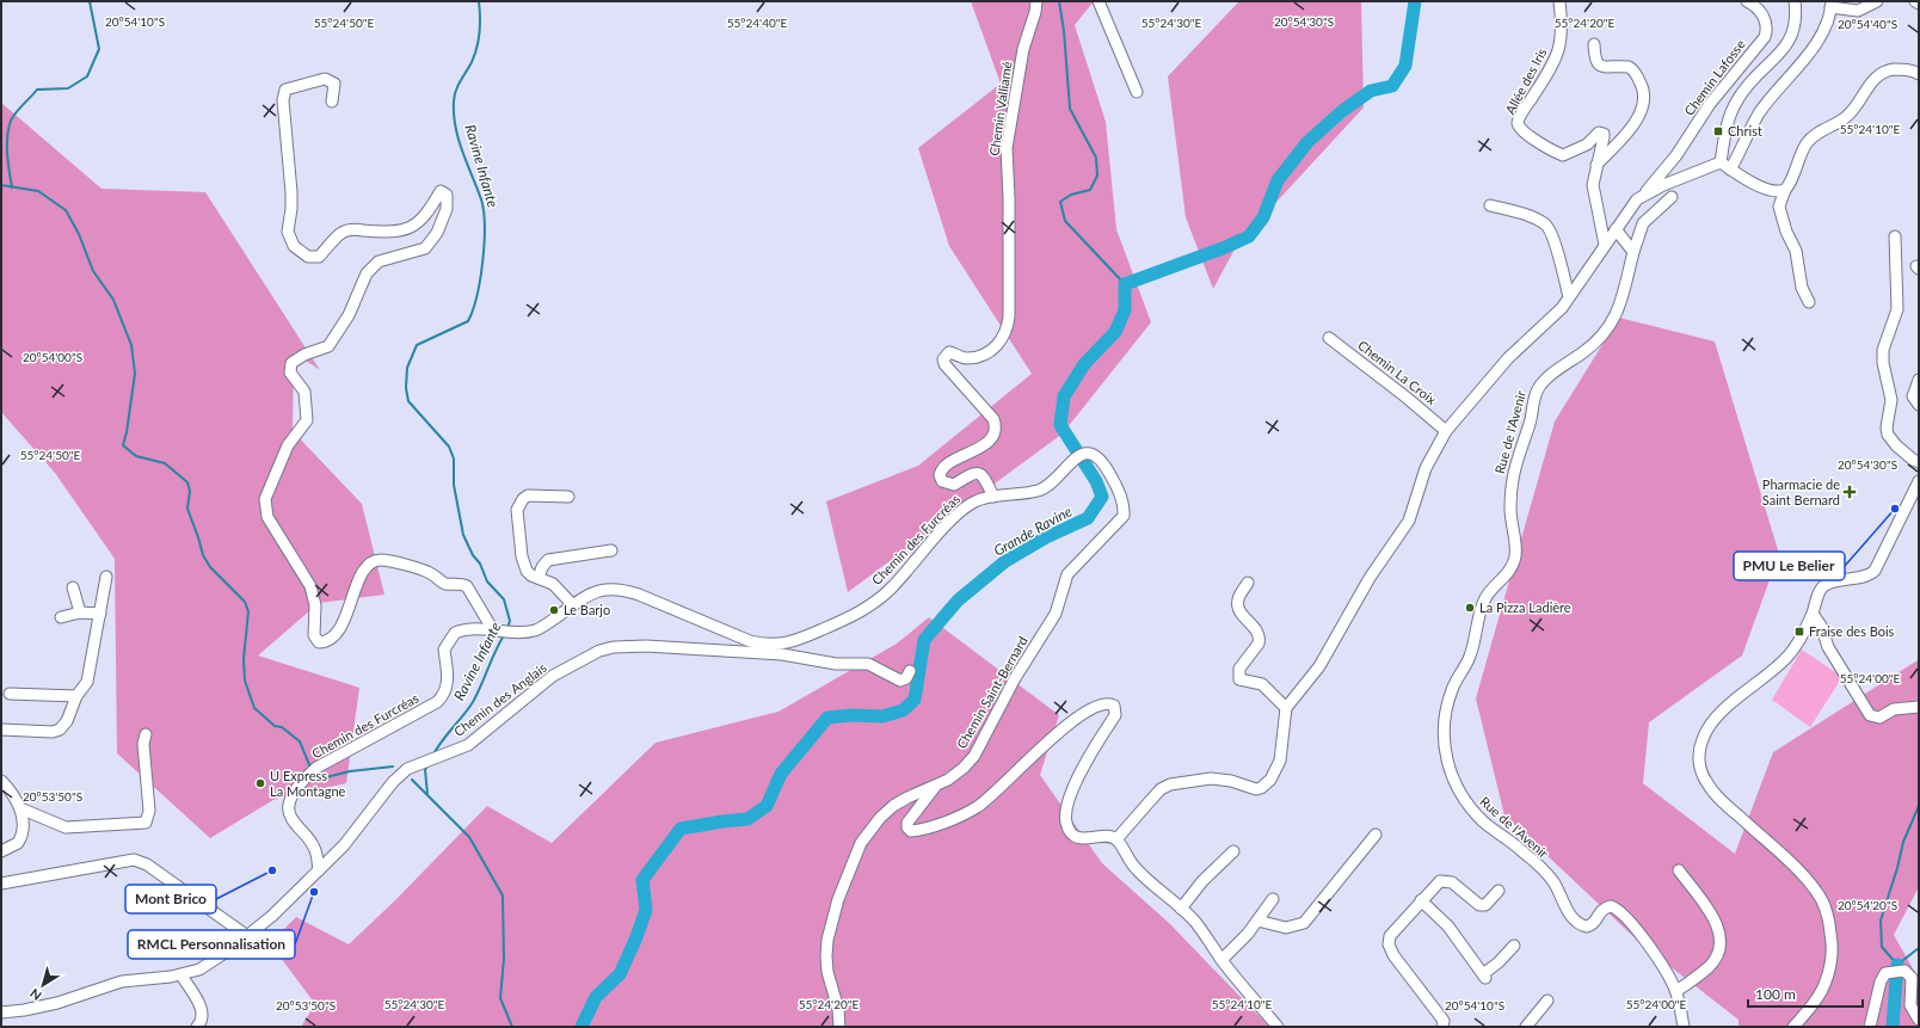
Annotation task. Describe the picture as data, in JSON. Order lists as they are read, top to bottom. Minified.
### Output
{"streets":{"street":["Chemin Lafosse","Allée des Iris","Chemin Valliamé","Chemin La Croix","Rue de l'Avenir","Chemin des Furcréas","Chemin Saint-Bernard","Chemin des Anglais"]},"crossings":[["Chemin Lafosse","Allée des Iris"],["Chemin Lafosse","Chemin La Croix"],["Chemin Valliamé","Chemin des Furcréas"],["Chemin des Furcréas","Chemin Saint-Bernard"],["Chemin des Furcréas","Chemin des Anglais"]],"water":["Ravine Infante","Grande Ravine"],"places":{"transit":["Christ","Fraise des Bois"],"health":["Pharmacie de Saint Bernard"],"other":["PMU Le Belier","La Pizza Ladière","Le Barjo","U Express La Montagne","Mont Brico","RMCL Personnalisation"]},"scale_bar":"100 m","north":"bottom left","coordinates":["20°54'30\"S","20°54'10\"S","55°24'50\"E","55°24'40\"E","55°24'30\"E","55°24'20\"E","20°54'40\"S","55°24'10\"E","20°54'00\"S","55°24'00\"E","20°53'50\"S","20°54'20\"S"]}
